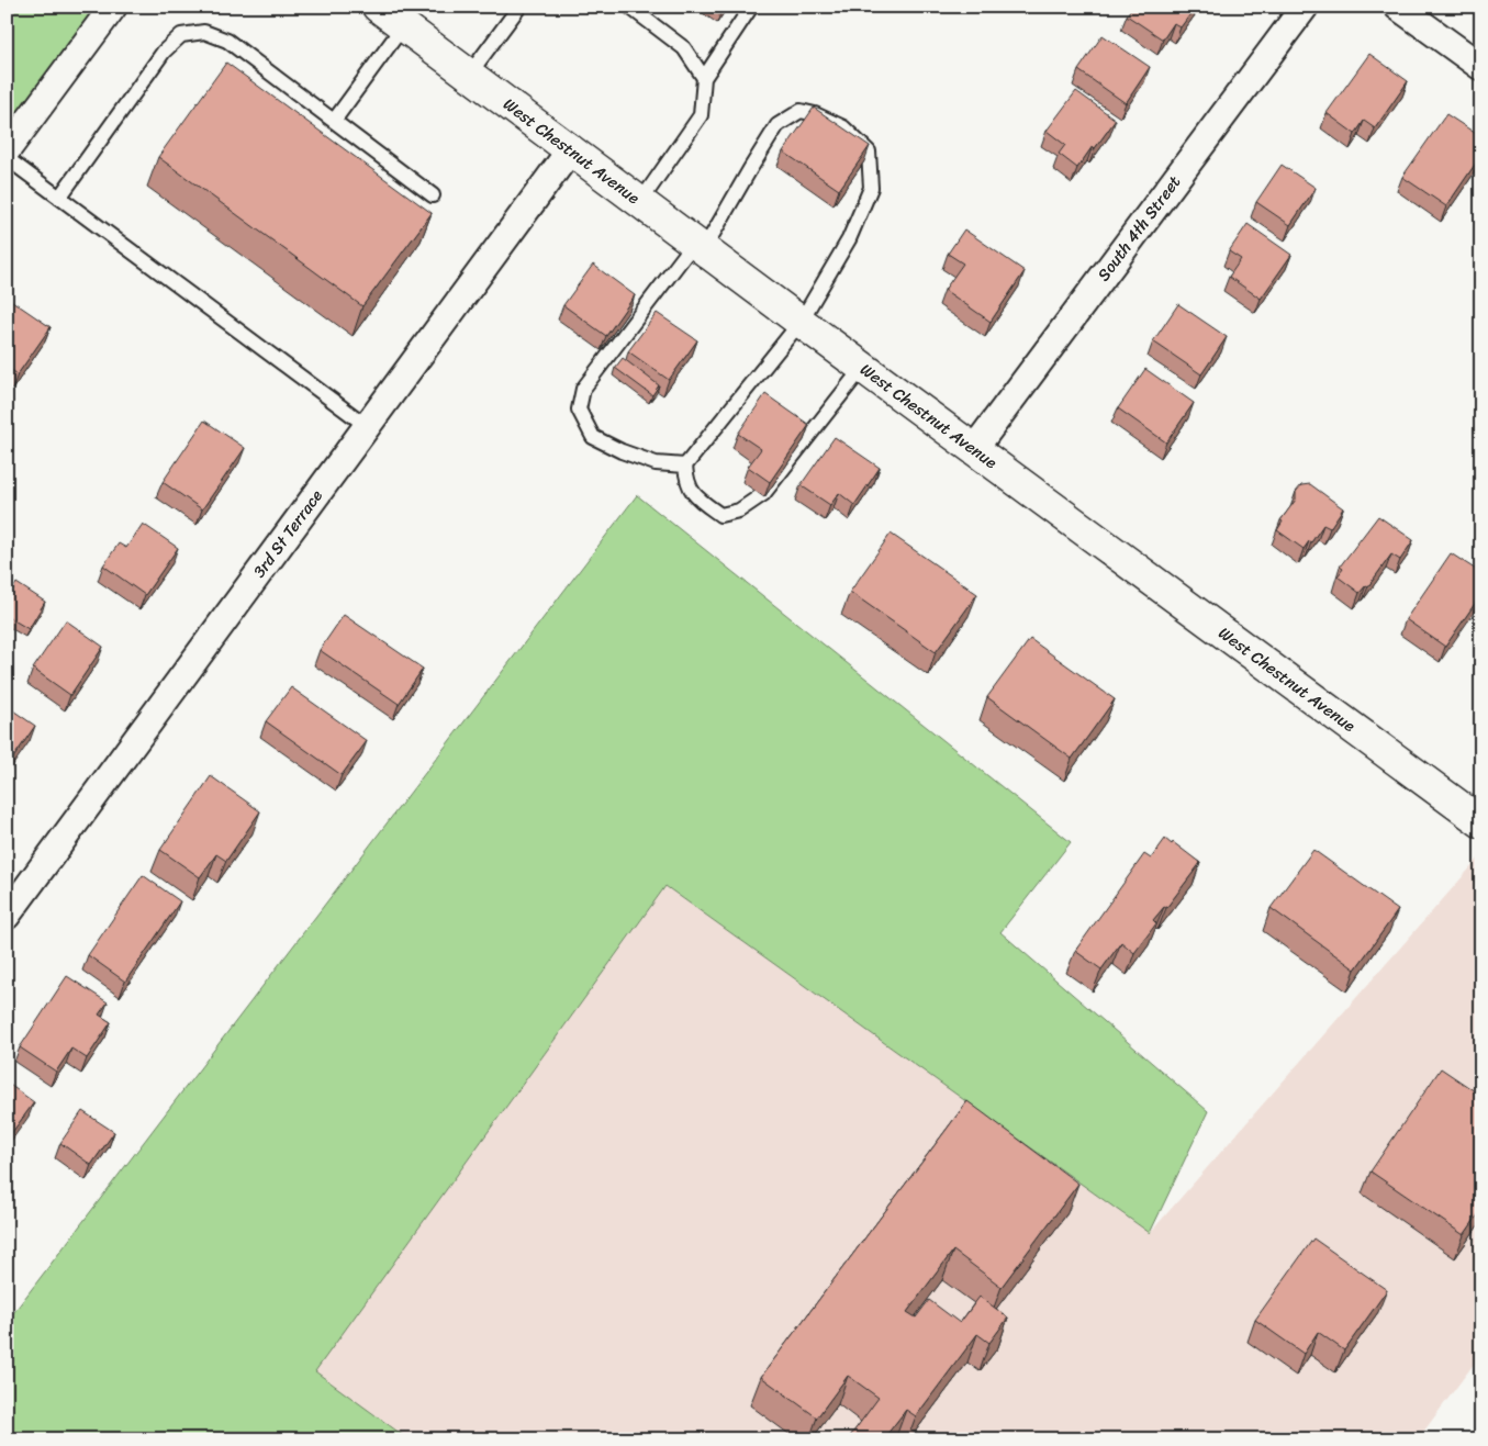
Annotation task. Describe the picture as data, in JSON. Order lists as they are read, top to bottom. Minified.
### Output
{"streets":{"street":["West Chestnut Avenue","South 4th Street","3rd St Terrace"]},"crossings":[["West Chestnut Avenue","South 4th Street"],["West Chestnut Avenue","3rd St Terrace"]]}
